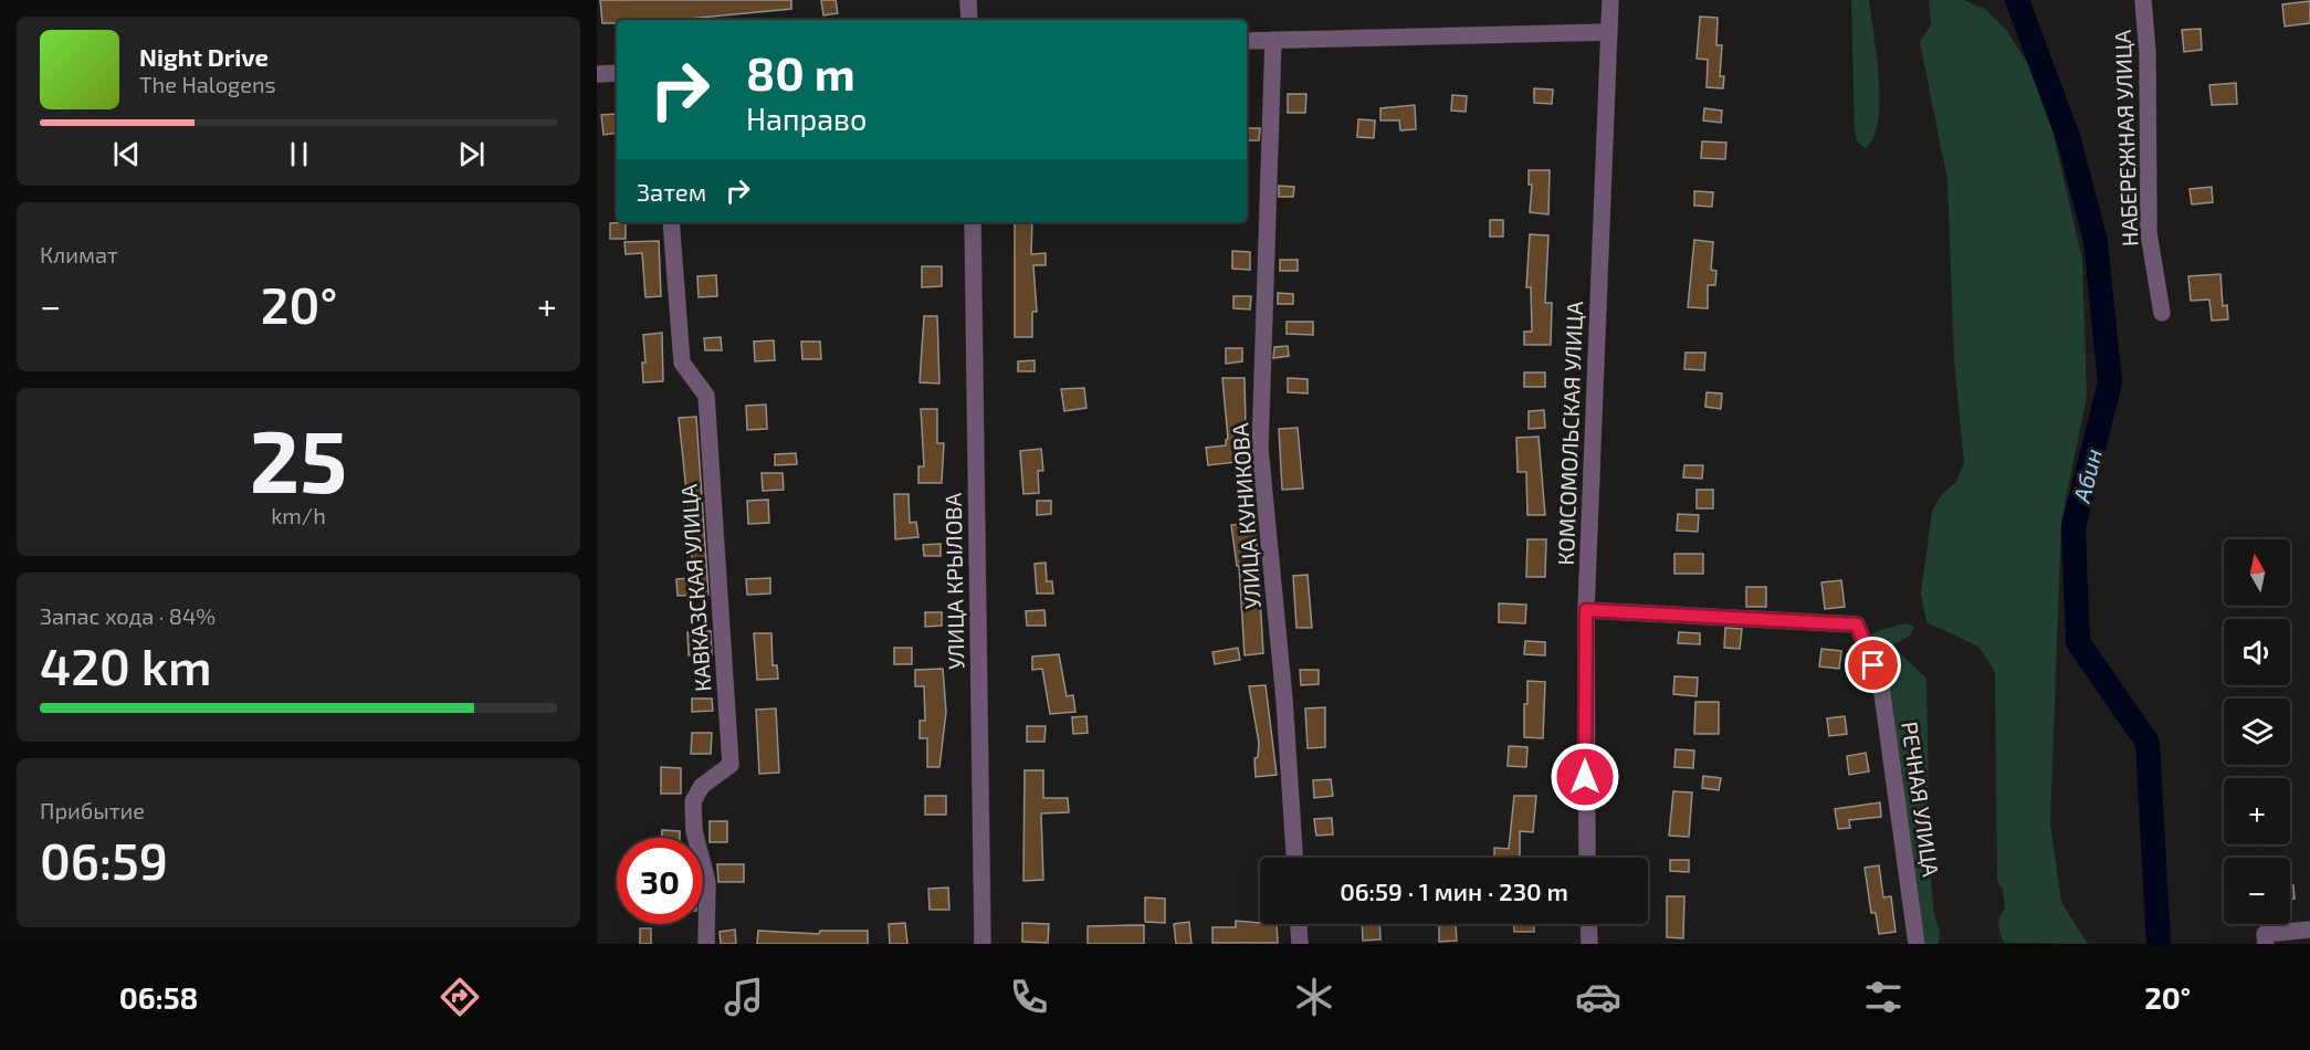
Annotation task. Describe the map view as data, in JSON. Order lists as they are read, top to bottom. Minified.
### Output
{"streets":{"street":["НАБЕРЕЖНАЯ УЛИЦА","КОМСОМОЛЬСКАЯ УЛИЦА","УЛИЦА КУНИКОВА","УЛИЦА КРЫЛОВА","КАВКАЗСКАЯ УЛИЦА","РЕЧНАЯ УЛИЦА"]},"crossings":[["КОМСОМОЛЬСКАЯ УЛИЦА","РЕЧНАЯ УЛИЦА"]],"water":["Абин"],"north":"top","page":{"turn":["80 m","Направо"],"song":["Night Drive","The Halogens"],"then":"Затем","tile":["Климат",["25","km/h"],["Запас хода · 84%","420 km"],["Прибытие","06:59"]],"heat":["−","20°","+"],"map_buttons":["+","−"],"limit":"30","trip":"06:59 · 1 мин · 230 m","tabs":["06:58","20°"]}}
